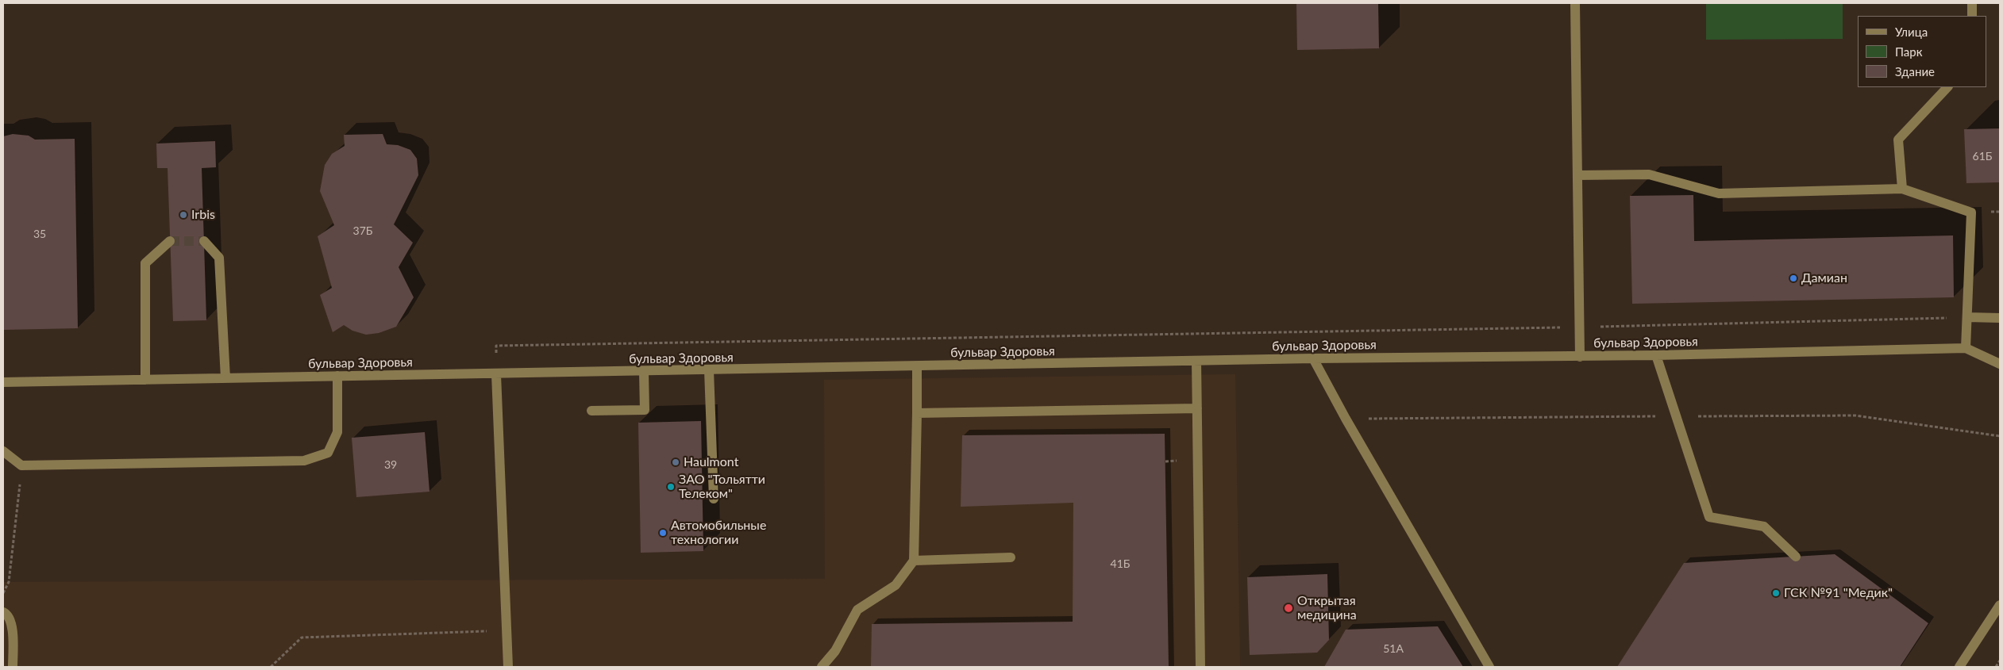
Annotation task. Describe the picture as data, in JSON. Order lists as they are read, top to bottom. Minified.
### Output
{"streets":{"street":["бульвар Здоровья"]},"places":["Irbis","Дамиан","Haulmont","ЗАО \"Тольятти Телеком\"","Автомобильные технологии","ГСК №91 \"Медик\"","Открытая медицина"],"house_numbers":["61Б","37Б","35","39","41Б","51А"],"legend":["Улица","Парк","Здание"]}
